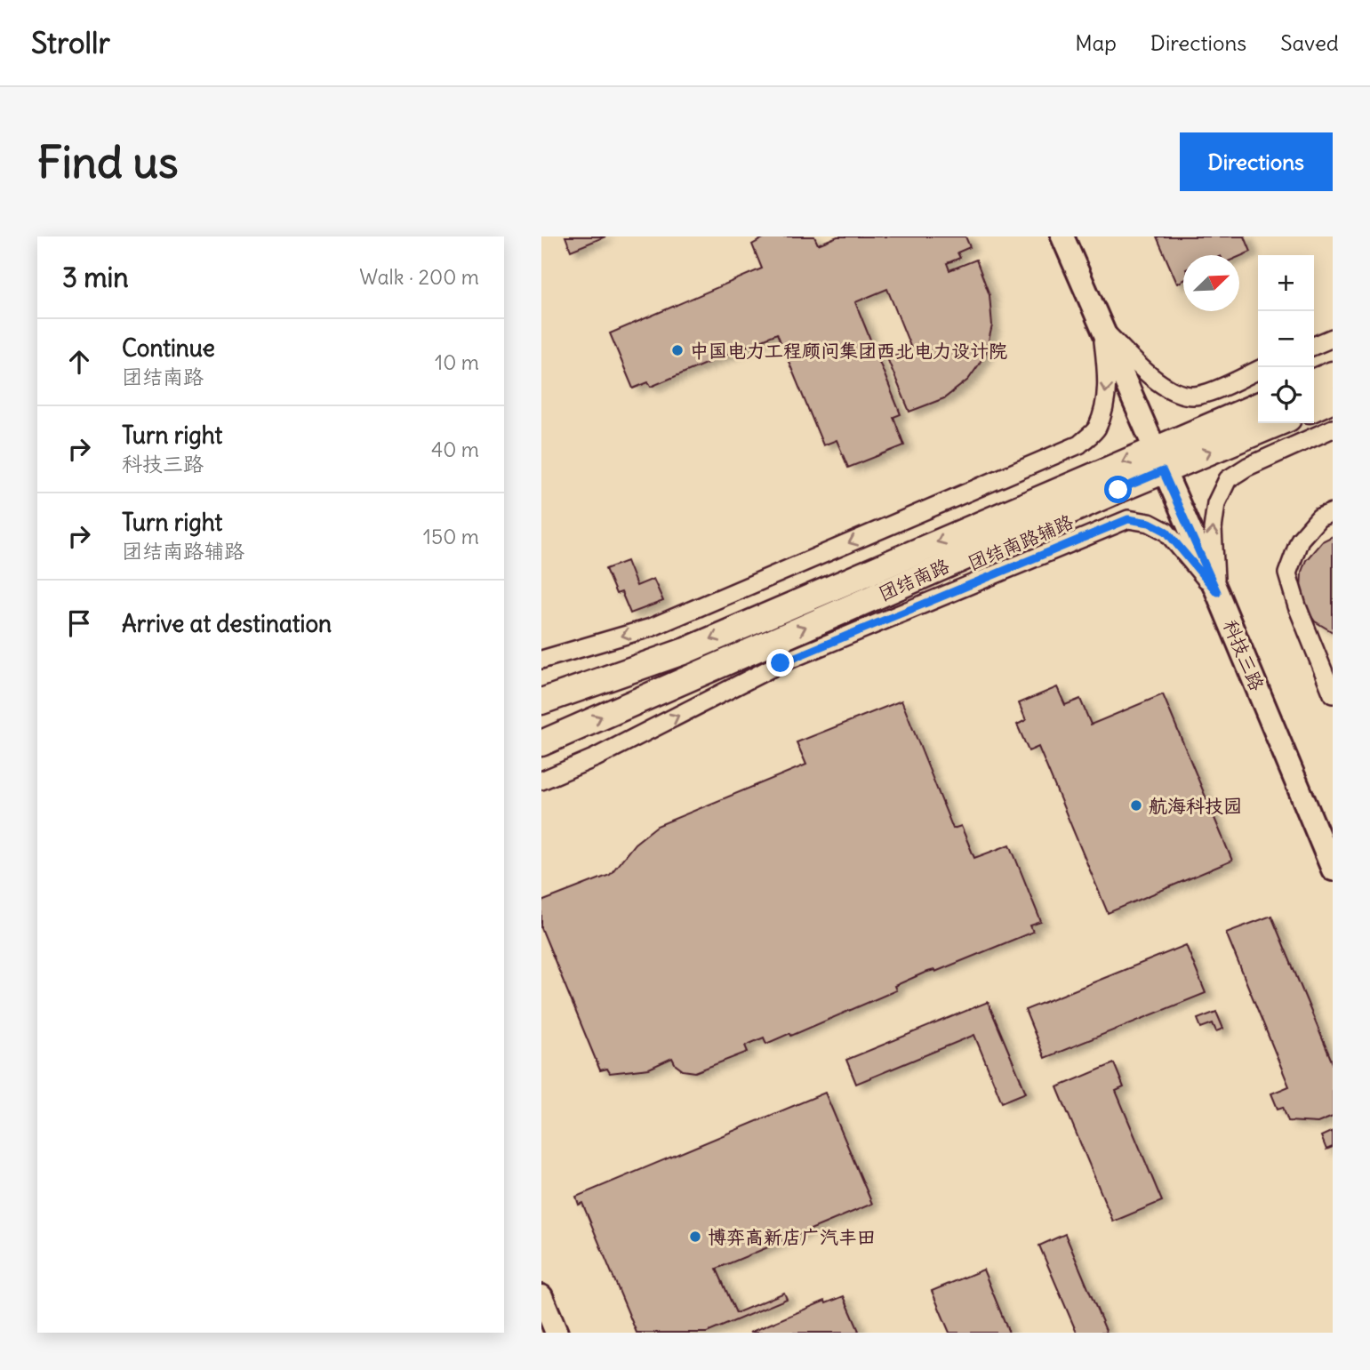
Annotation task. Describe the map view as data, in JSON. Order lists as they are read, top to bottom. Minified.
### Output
{"streets":{"main road":["团结南路"],"street":["团结南路辅路","科技三路"]},"crossings":[["团结南路辅路","科技三路"],["团结南路","科技三路"]],"one_way":["团结南路辅路"],"places":["中国电力工程顾问集团西北电力设计院","航海科技园","博弈高新店广汽丰田"],"north":"top right","page":{"header":"Strollr","nav":["Map","Directions","Saved"],"buttons":"Directions","title":"Find us","heading":["3 min","Walk · 200 m"],"map_buttons":["+","−"],"list":[["Continue","团结南路","10 m"],["Turn right","科技三路","40 m"],["Turn right","团结南路辅路","150 m"],"Arrive at destination"]}}
